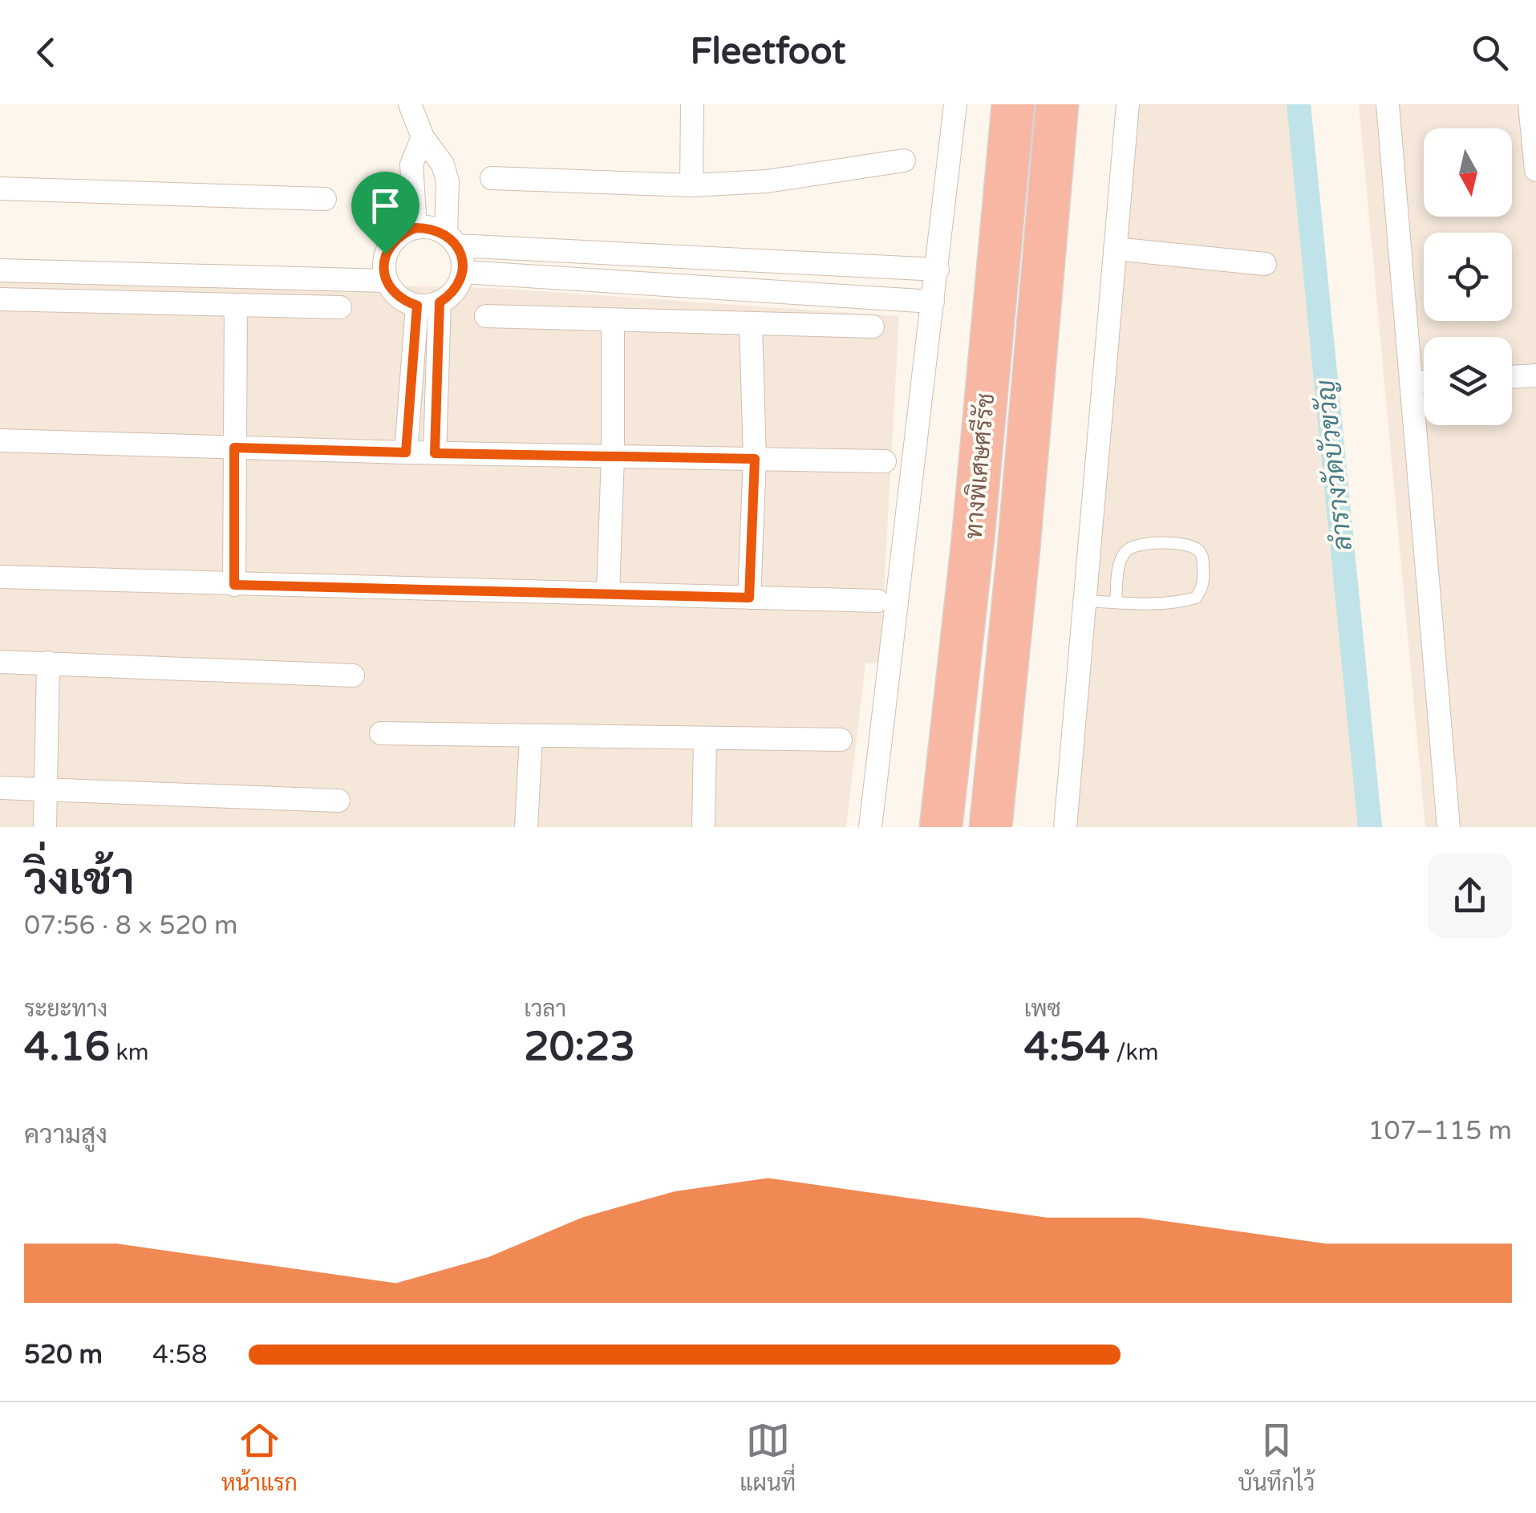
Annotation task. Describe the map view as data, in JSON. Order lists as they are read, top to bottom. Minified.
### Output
{"streets":{"highway":["ทางพิเศษศรีรัช"]},"water":["ลำรางวัดบัวขวัญ"],"north":"bottom","page":{"header":"Fleetfoot","heading":["วิ่งเช้า","07:56 · 8 × 520 m"],"stats":[["ระยะทาง","4.16 km"],["เวลา","20:23"],["เพซ","4:54 /km"]],"chart":["ความสูง","107–115 m"],"list":[{"name":"520 m","note":"4:58"}],"tabs":["หน้าแรก","แผนที่","บันทึกไว้"]}}
